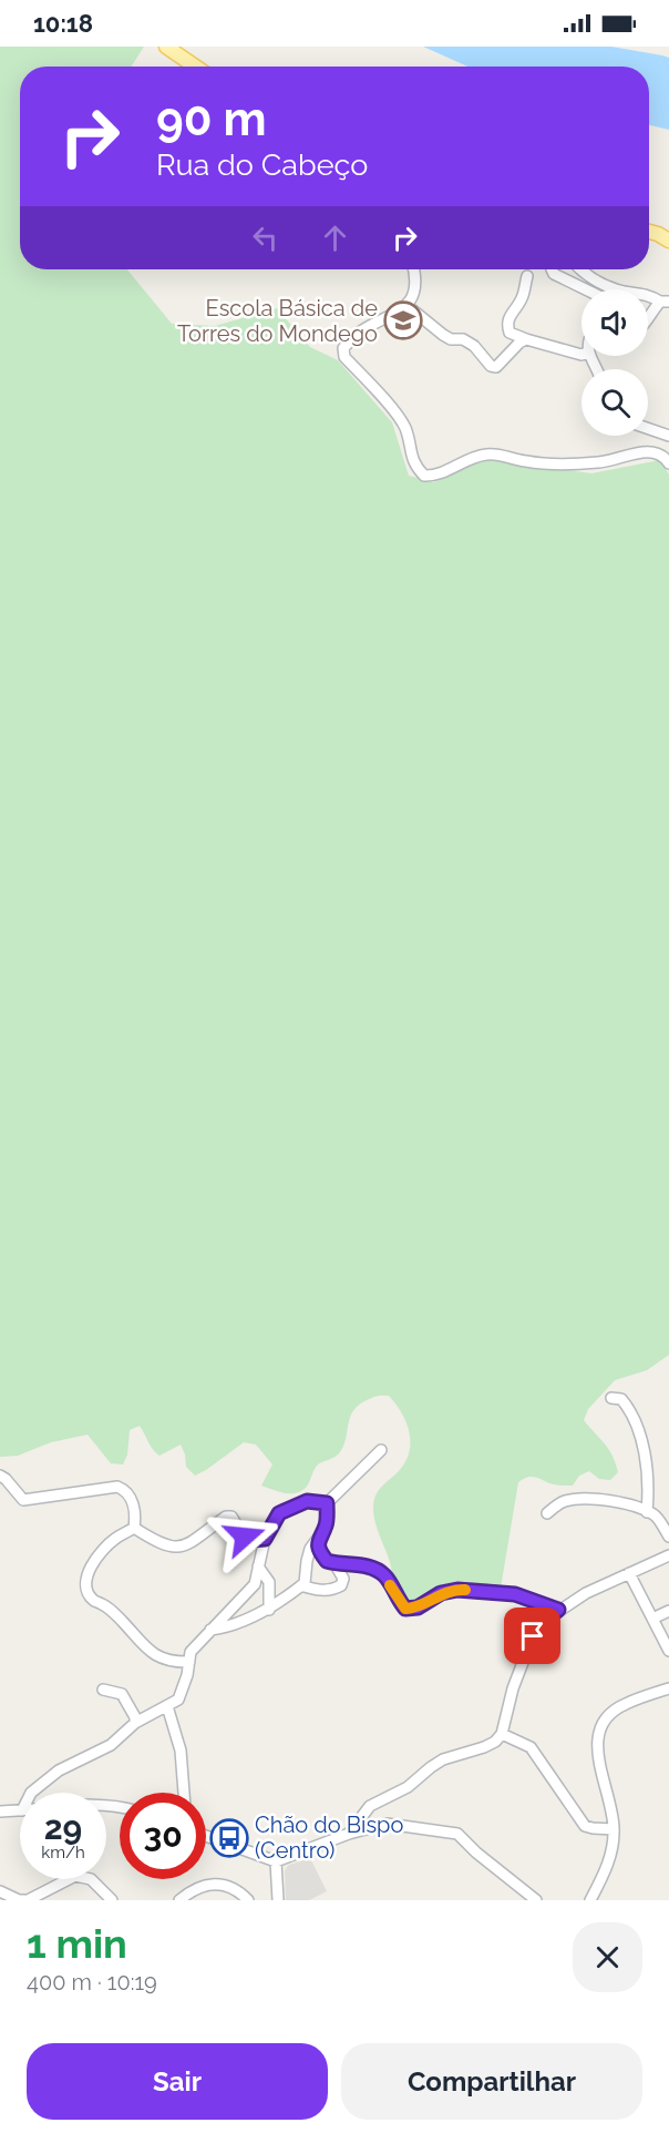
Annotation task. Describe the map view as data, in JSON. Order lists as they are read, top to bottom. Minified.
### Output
{"places":{"school or university":["Escola Básica de Torres do Mondego"],"bus stop":["Chão do Bispo (Centro)"]},"page":{"status":"10:18","turn":["90 m","Rua do Cabeço"],"speed":"29 km/h","limit":"30","heading":["1 min","400 m · 10:19"],"buttons":["Sair","Compartilhar"]}}
